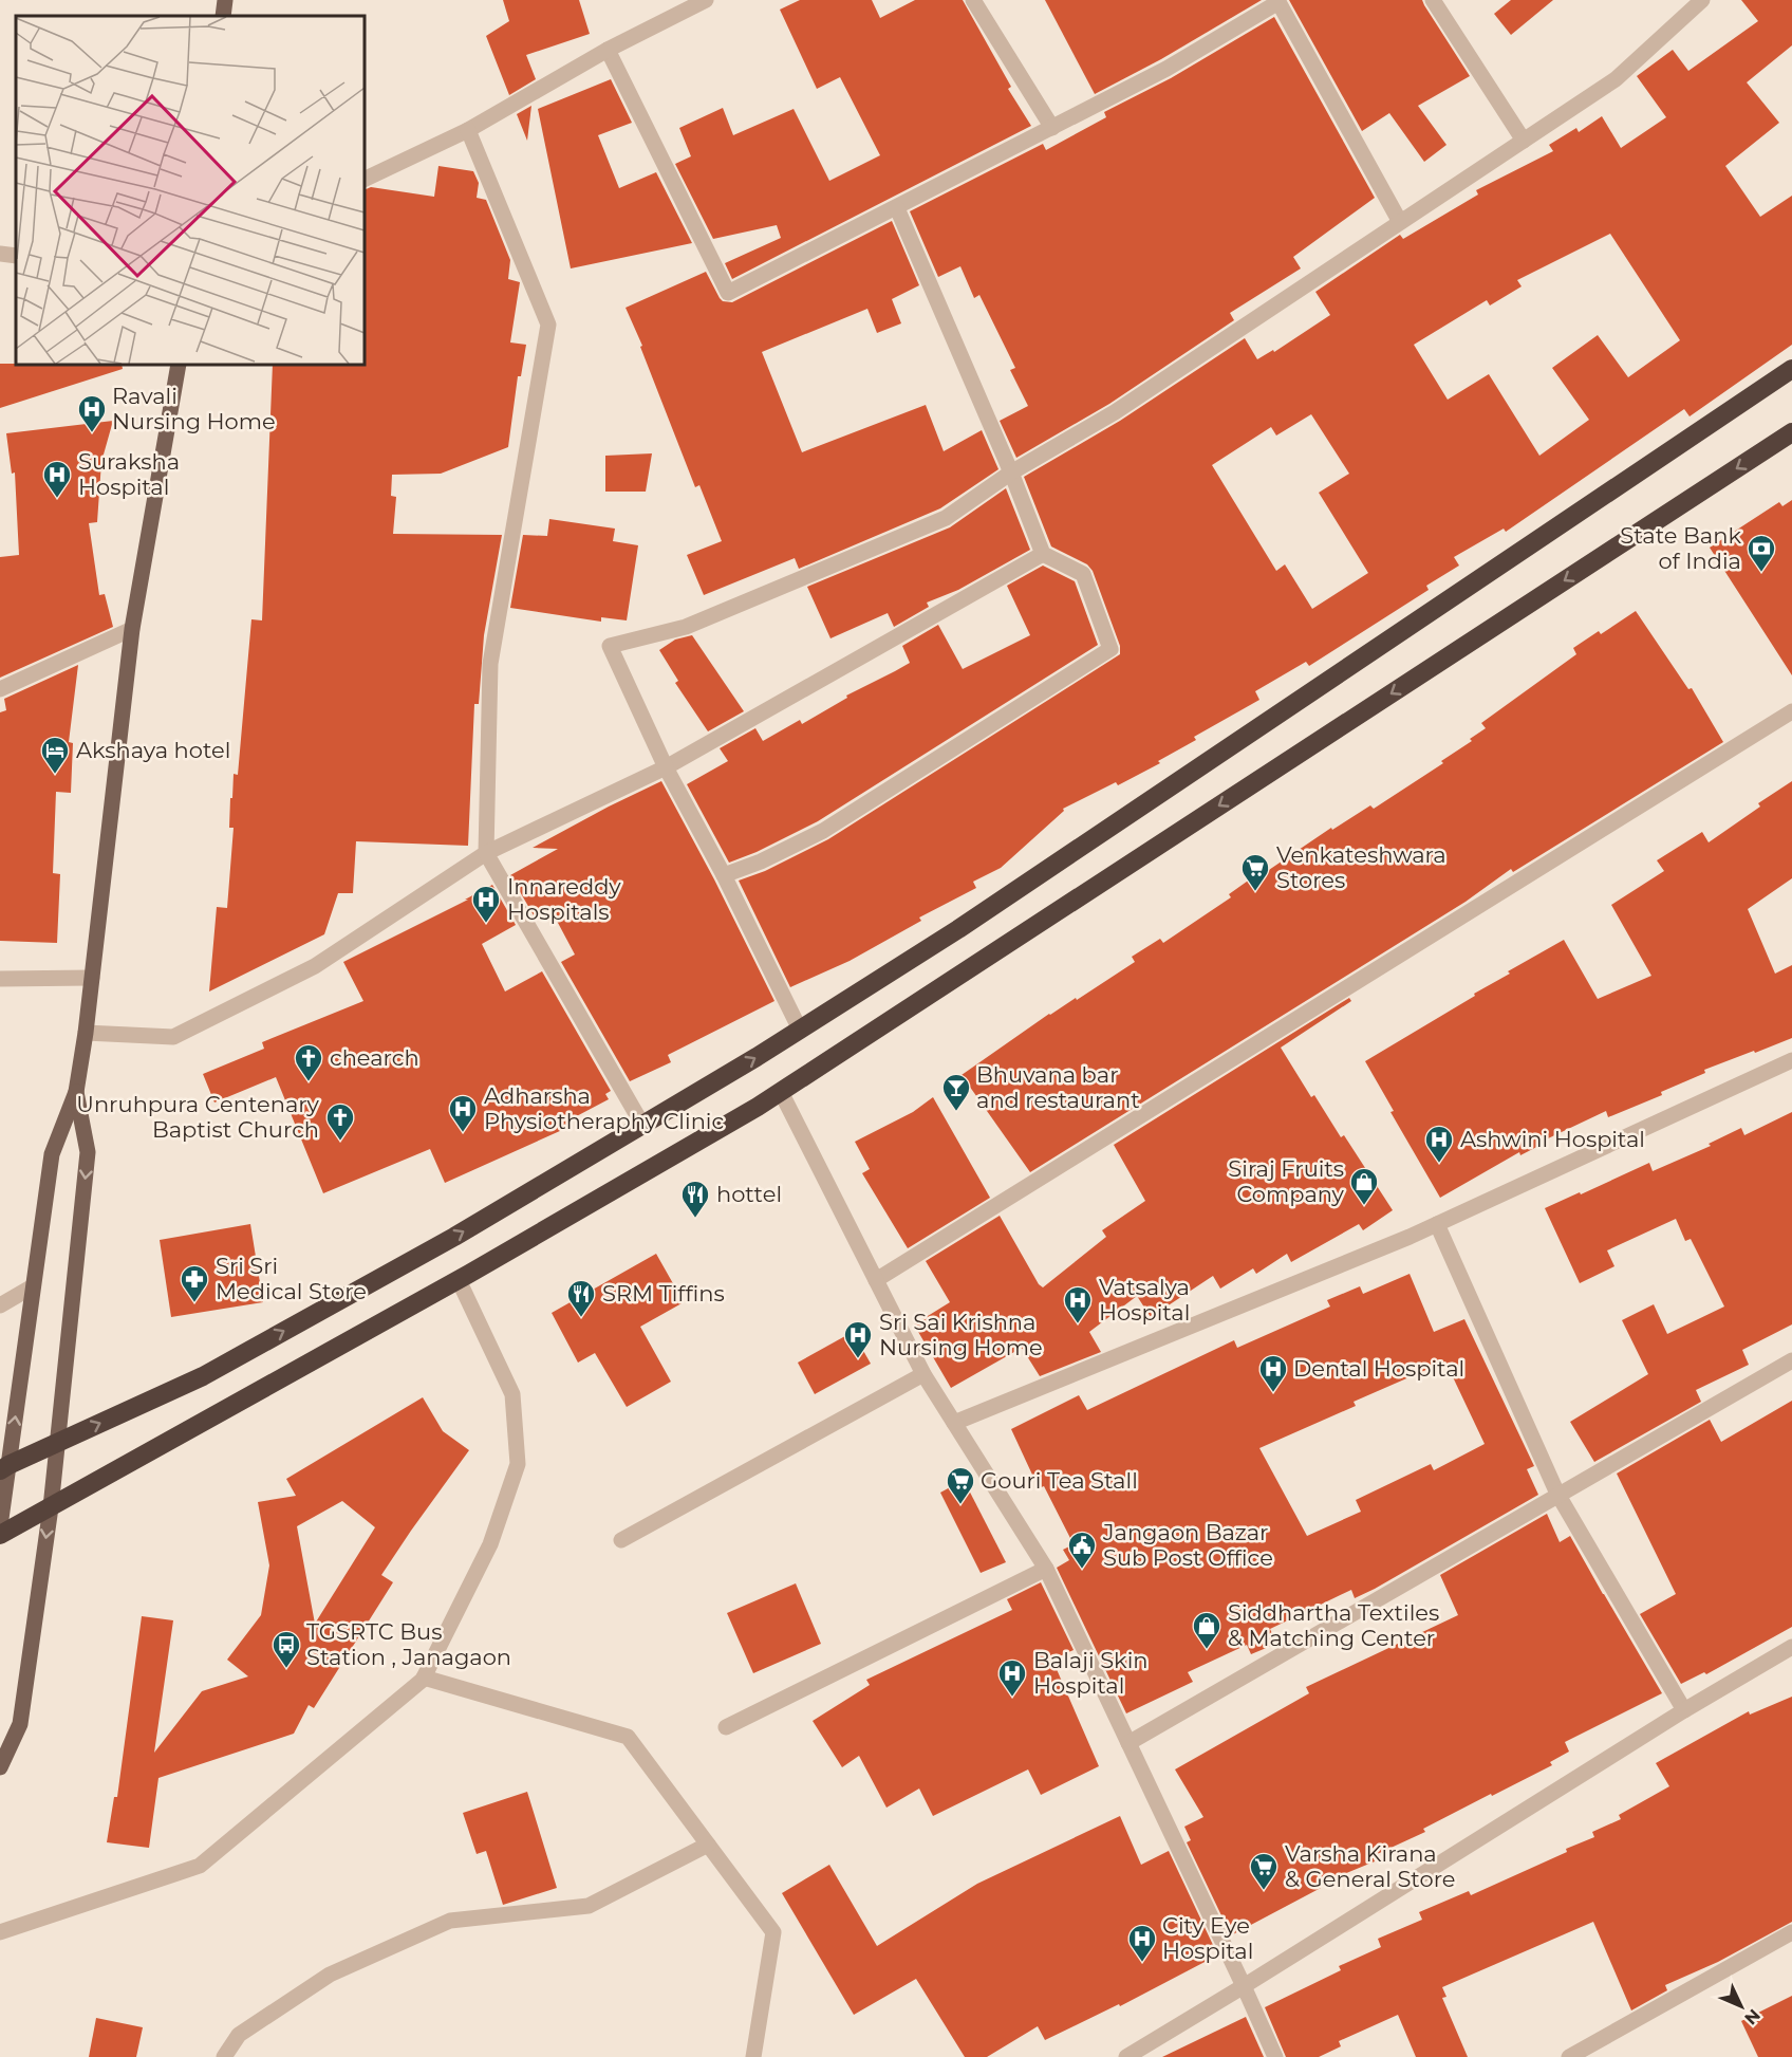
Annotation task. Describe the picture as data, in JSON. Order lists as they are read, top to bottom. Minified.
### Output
{"places":{"hospital":["Ravali Nursing Home","Suraksha Hospital","Innareddy Hospitals","Adharsha Physiotheraphy Clinic","Ashwini Hospital","Vatsalya Hospital","Sri Sai Krishna Nursing Home","Dental Hospital","Balaji Skin Hospital","City Eye Hospital"],"bank":["State Bank of India"],"hotel":["Akshaya hotel"],"supermarket":["Venkateshwara Stores","Gouri Tea Stall","Varsha Kirana & General Store"],"church":["chearch","Unruhpura Centenary Baptist Church"],"bar":["Bhuvana bar and restaurant"],"shop":["Siraj Fruits Company","Siddhartha Textiles & Matching Center"],"restaurant":["hottel","SRM Tiffins"],"pharmacy":["Sri Sri Medical Store"],"public building":["Jangaon Bazar Sub Post Office"],"bus stop":["TGSRTC Bus Station , Janagaon"]},"north":"bottom right"}
